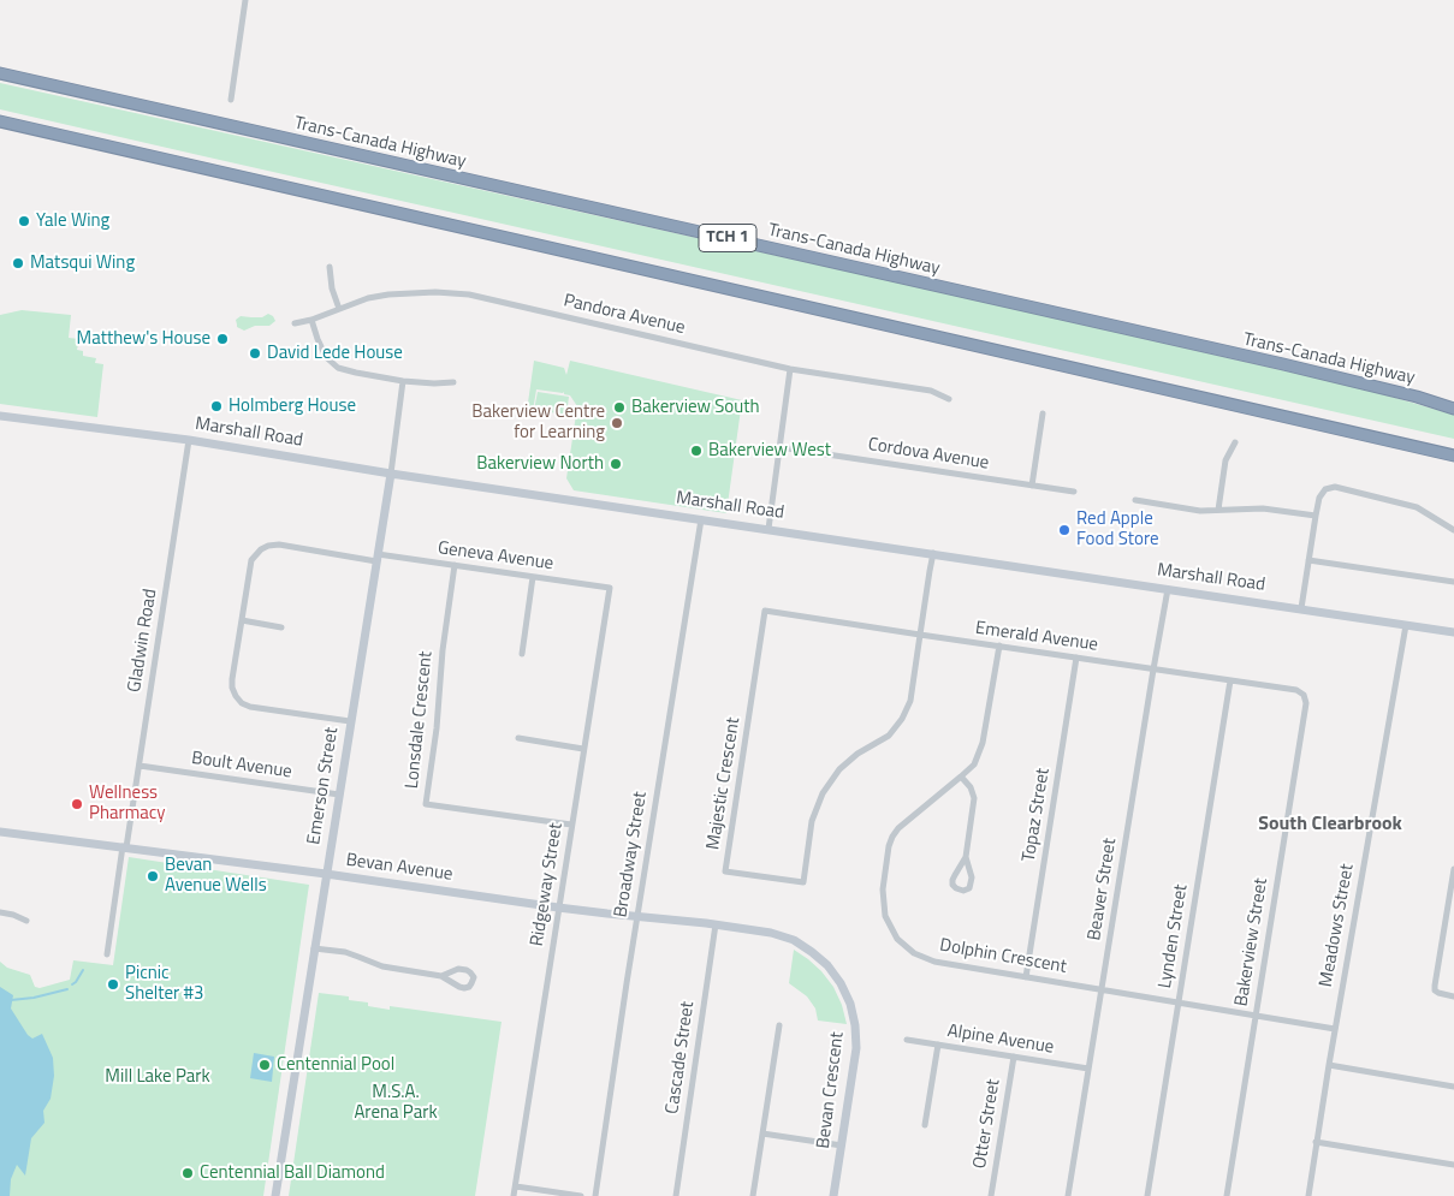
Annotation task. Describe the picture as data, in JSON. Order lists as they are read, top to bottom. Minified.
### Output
{"streets":{"highway":["Trans-Canada Highway","TCH 1"],"main road":["Marshall Road","Emerson Street","Bevan Avenue","Bevan Crescent"],"street":["Pandora Avenue","Cordova Avenue","Geneva Avenue","Emerald Avenue","Gladwin Road","Lonsdale Crescent","Boult Avenue","Majestic Crescent","Topaz Street","Broadway Street","Ridgeway Street","Beaver Street","Meadows Street","Lynden Street","Bakerview Street","Dolphin Crescent","Alpine Avenue","Cascade Street","Otter Street"]},"crossings":[["Marshall Road","Gladwin Road"],["Marshall Road","Majestic Crescent"],["Marshall Road","Emerson Street"],["Marshall Road","Broadway Street"],["Marshall Road","Beaver Street"],["Marshall Road","Meadows Street"],["Geneva Avenue","Lonsdale Crescent"],["Geneva Avenue","Emerson Street"],["Geneva Avenue","Ridgeway Street"],["Emerald Avenue","Majestic Crescent"],["Emerald Avenue","Topaz Street"],["Emerald Avenue","Beaver Street"],["Emerald Avenue","Lynden Street"],["Emerald Avenue","Bakerview Street"],["Emerald Avenue","Dolphin Crescent"],["Gladwin Road","Boult Avenue"],["Gladwin Road","Bevan Avenue"],["Lonsdale Crescent","Ridgeway Street"],["Boult Avenue","Emerson Street"],["Emerson Street","Bevan Avenue"],["Topaz Street","Dolphin Crescent"],["Broadway Street","Bevan Avenue"],["Bevan Avenue","Ridgeway Street"],["Bevan Avenue","Cascade Street"],["Bevan Avenue","Bevan Crescent"],["Beaver Street","Dolphin Crescent"],["Beaver Street","Alpine Avenue"],["Meadows Street","Dolphin Crescent"],["Lynden Street","Dolphin Crescent"],["Bakerview Street","Dolphin Crescent"],["Alpine Avenue","Otter Street"]],"districts":["South Clearbrook"],"parks":["Mill Lake Park","M.S.A. Arena Park"],"places":["Yale Wing","Matsqui Wing","Matthew's House","David Lede House","Holmberg House","Bakerview South","Bakerview Centre for Learning","Bakerview West","Bakerview North","Red Apple Food Store","Wellness Pharmacy","Bevan Avenue Wells","Picnic Shelter #3","Centennial Pool","Centennial Ball Diamond"]}
